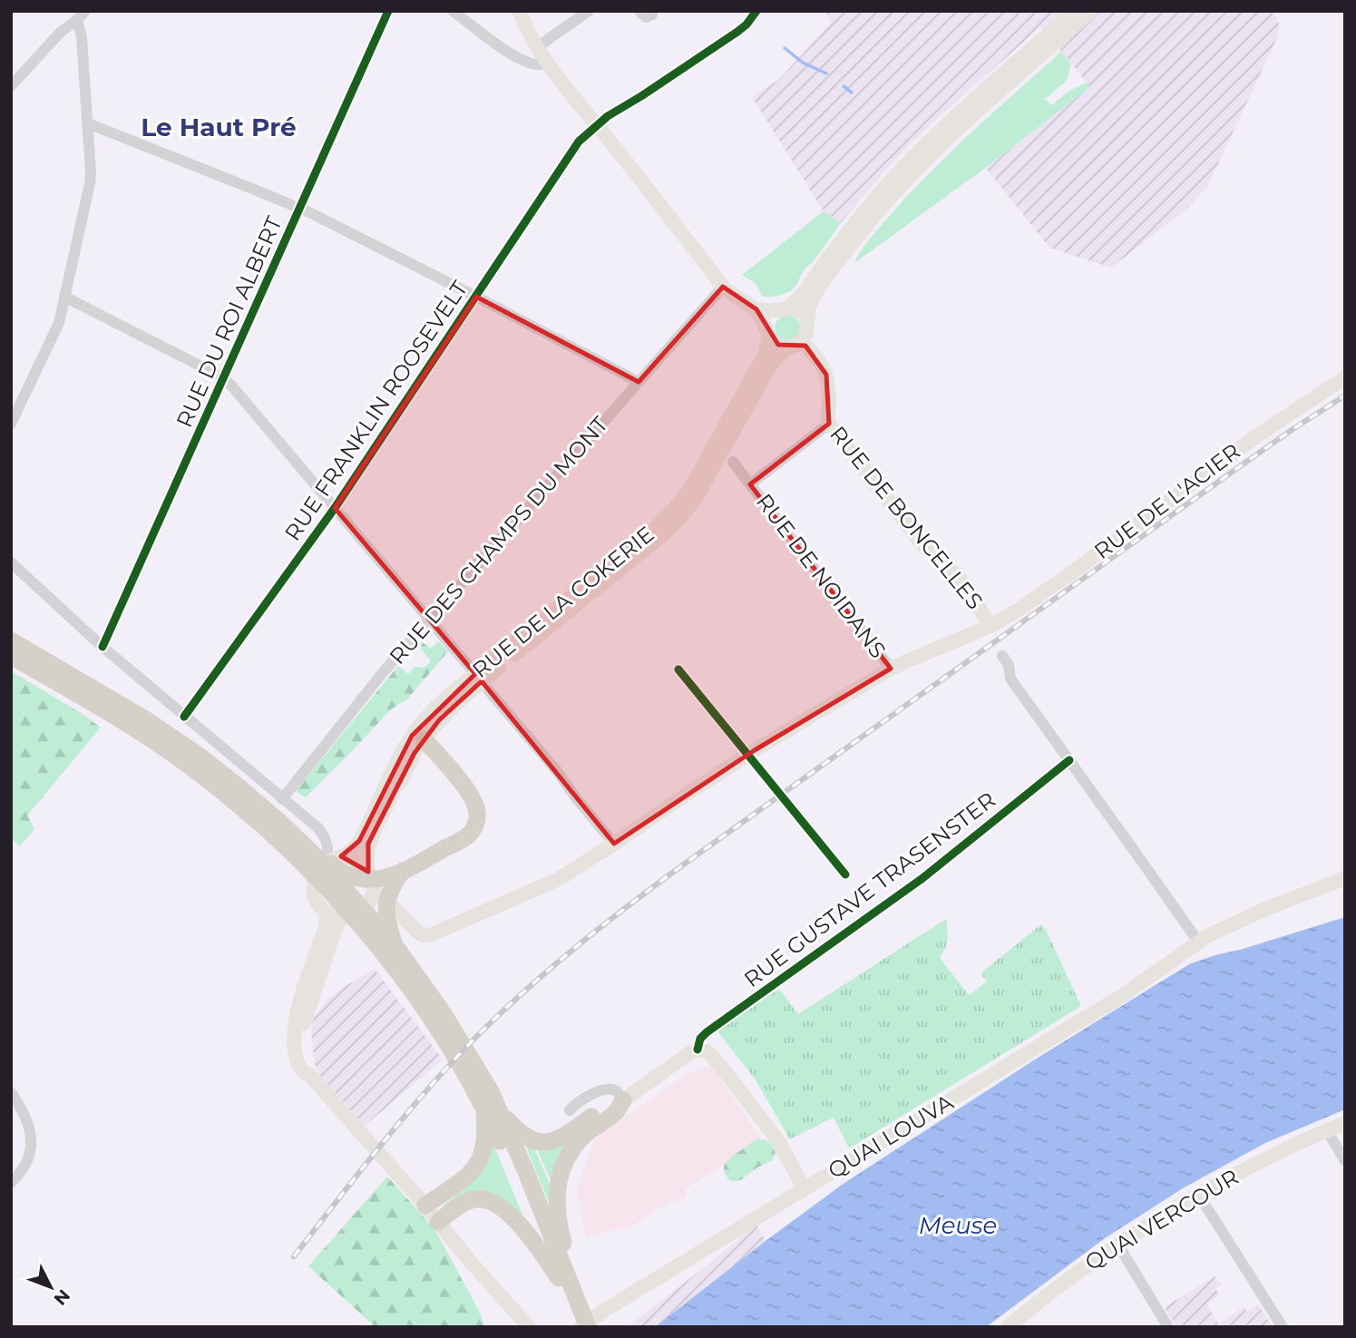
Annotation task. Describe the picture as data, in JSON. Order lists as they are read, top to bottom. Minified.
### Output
{"streets":{"main road":["RUE DE L'ACIER","RUE DE BONCELLES","RUE DE LA COKERIE","RUE GUSTAVE TRASENSTER","QUAI LOUVA","QUAI VERCOUR"],"street":["RUE DU ROI ALBERT","RUE FRANKLIN ROOSEVELT","RUE DES CHAMPS DU MONT","RUE DE NOIDANS"]},"crossings":[["RUE DE L'ACIER","RUE DE BONCELLES"],["RUE DE L'ACIER","RUE DE NOIDANS"],["RUE DE L'ACIER","RUE DE LA COKERIE"],["RUE DE BONCELLES","RUE DE NOIDANS"],["RUE DE BONCELLES","RUE DE LA COKERIE"]],"districts":["Le Haut Pré"],"water":["Meuse"],"north":"bottom right"}
